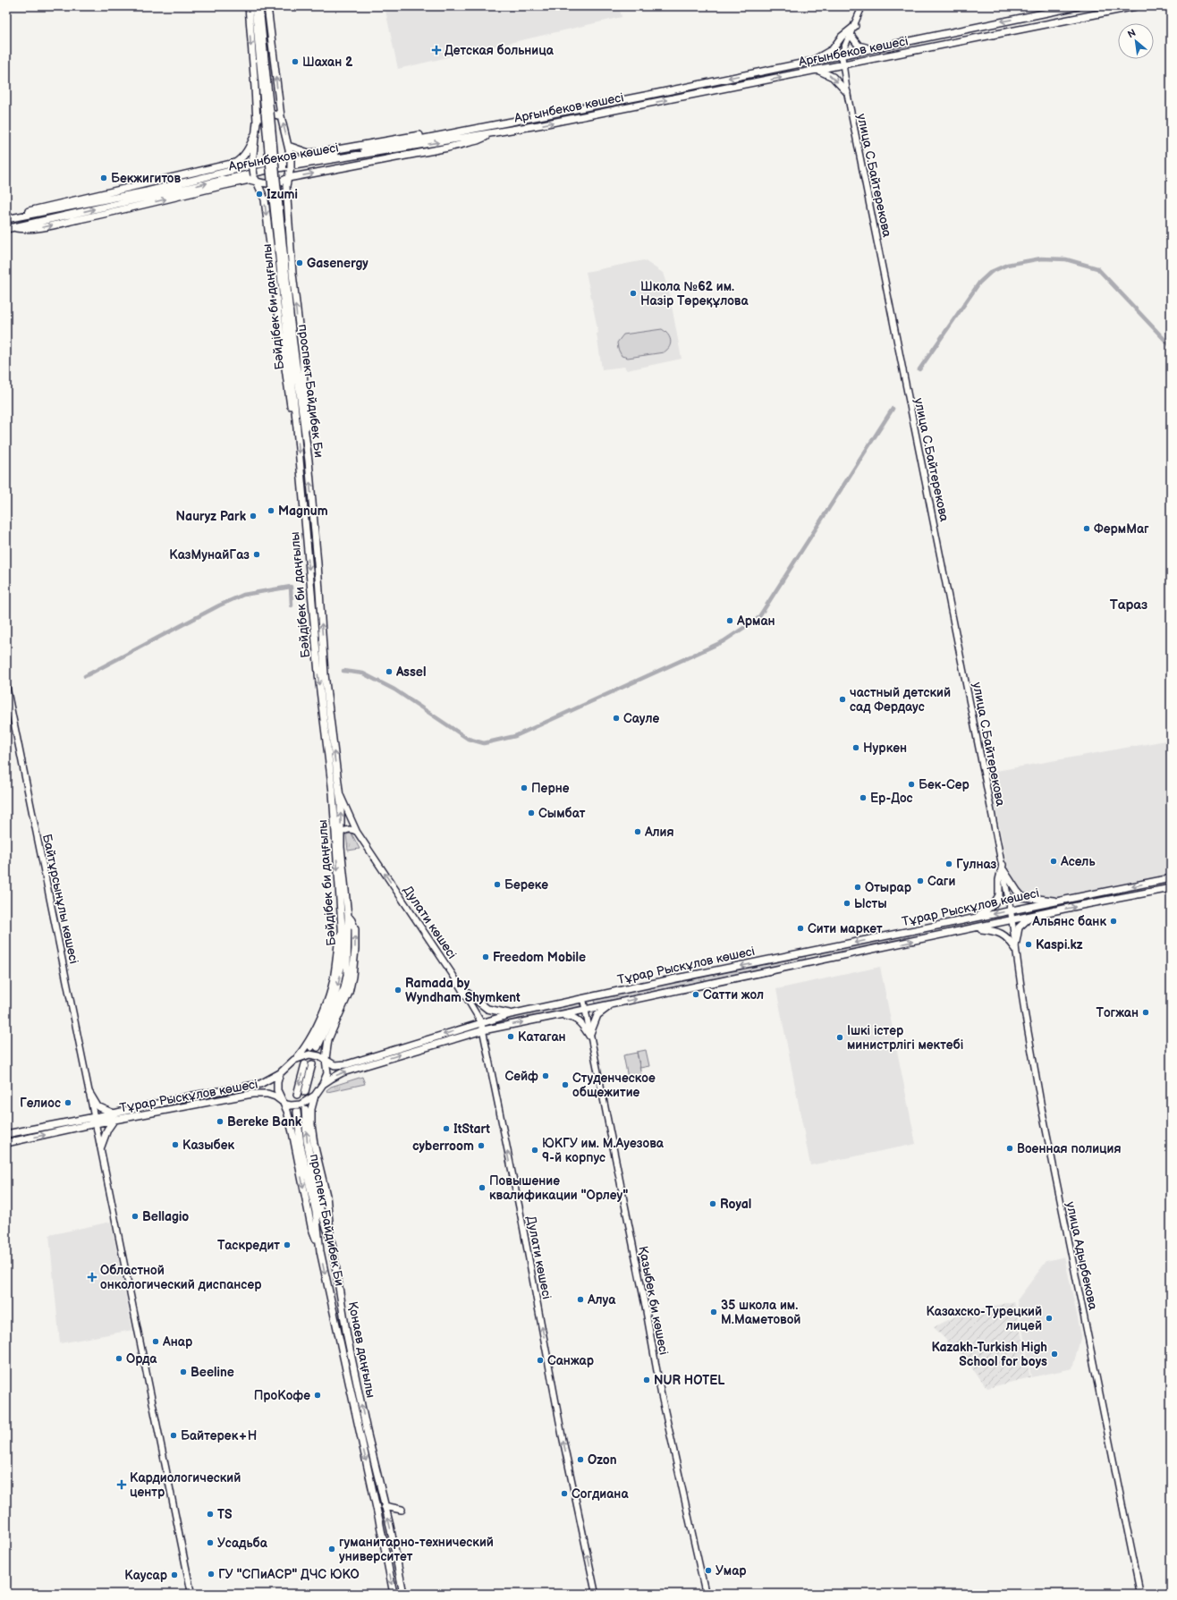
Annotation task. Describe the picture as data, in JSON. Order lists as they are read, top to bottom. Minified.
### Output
{"streets":{"main road":["Арғынбеков көшесі","улица С.Байтерекова","Бәйдібек би даңғылы","проспект Байдибек Би","Байтұрсынұлы көшесі","Тұрар Рыскұлов көшесі","Дулати көшесі","улица Адырбекова","Қазыбек би көшесі","Қонаев даңғылы"]},"crossings":[["Арғынбеков көшесі","улица С.Байтерекова"],["улица С.Байтерекова","Тұрар Рыскұлов көшесі"],["улица С.Байтерекова","улица Адырбекова"],["Бәйдібек би даңғылы","проспект Байдибек Би"],["Бәйдібек би даңғылы","Дулати көшесі"],["проспект Байдибек Би","Дулати көшесі"],["Байтұрсынұлы көшесі","Тұрар Рыскұлов көшесі"],["Тұрар Рыскұлов көшесі","Дулати көшесі"],["Тұрар Рыскұлов көшесі","Қазыбек би көшесі"]],"one_way":["Дулати көшесі"],"districts":["Тараз"],"places":{"health":["Детская больница","Областной онкологический диспансер","Кардиологический центр"],"other":["Шахан 2","Бекжигитов","Izumi","Gasenergy","Школа №62 им. Назір Төреқұлова","Magnum","Nauryz Park","ФермМаг","КазМунайГаз","Арман","Assel","частный детский сад Фердаус","Сауле","Нуркен","Бек-Сер","Перне","Ер-Дос","Сымбат","Алия","Асель","Гулназ","Саги","Береке","Отырар","Ысты","Альянс банк","Сити маркет","Kaspi.kz","Freedom Mobile","Ramada by Wyndham Shymkent","Сатти жол","Тогжан","Катаган","Ішкі істер министрлігі мектебі","Сейф","Студенческое общежитие","Гелиос","Bereke Bank","ItStart","Казыбек","cyberroom","Военная полиция","ЮКГУ им. М.Ауезова 9-й корпус","Повышение квалификации \"Орлеу\"","Royal","Bellagio","Таскредит","Алуа","35 школа им. М.Маметовой","Казахско-Турецкий лицей","Анар","Kazakh-Turkish High School for boys","Орда","Санжар","Beeline","NUR HOTEL","ПроКофе","Байтерек+Н","Ozon","Согдиана","TS","Усадьба","гуманитарно-технический университет","Умар","ГУ \"СПиАСР\" ДЧС ЮКО","Каусар"]},"north":"top left"}
